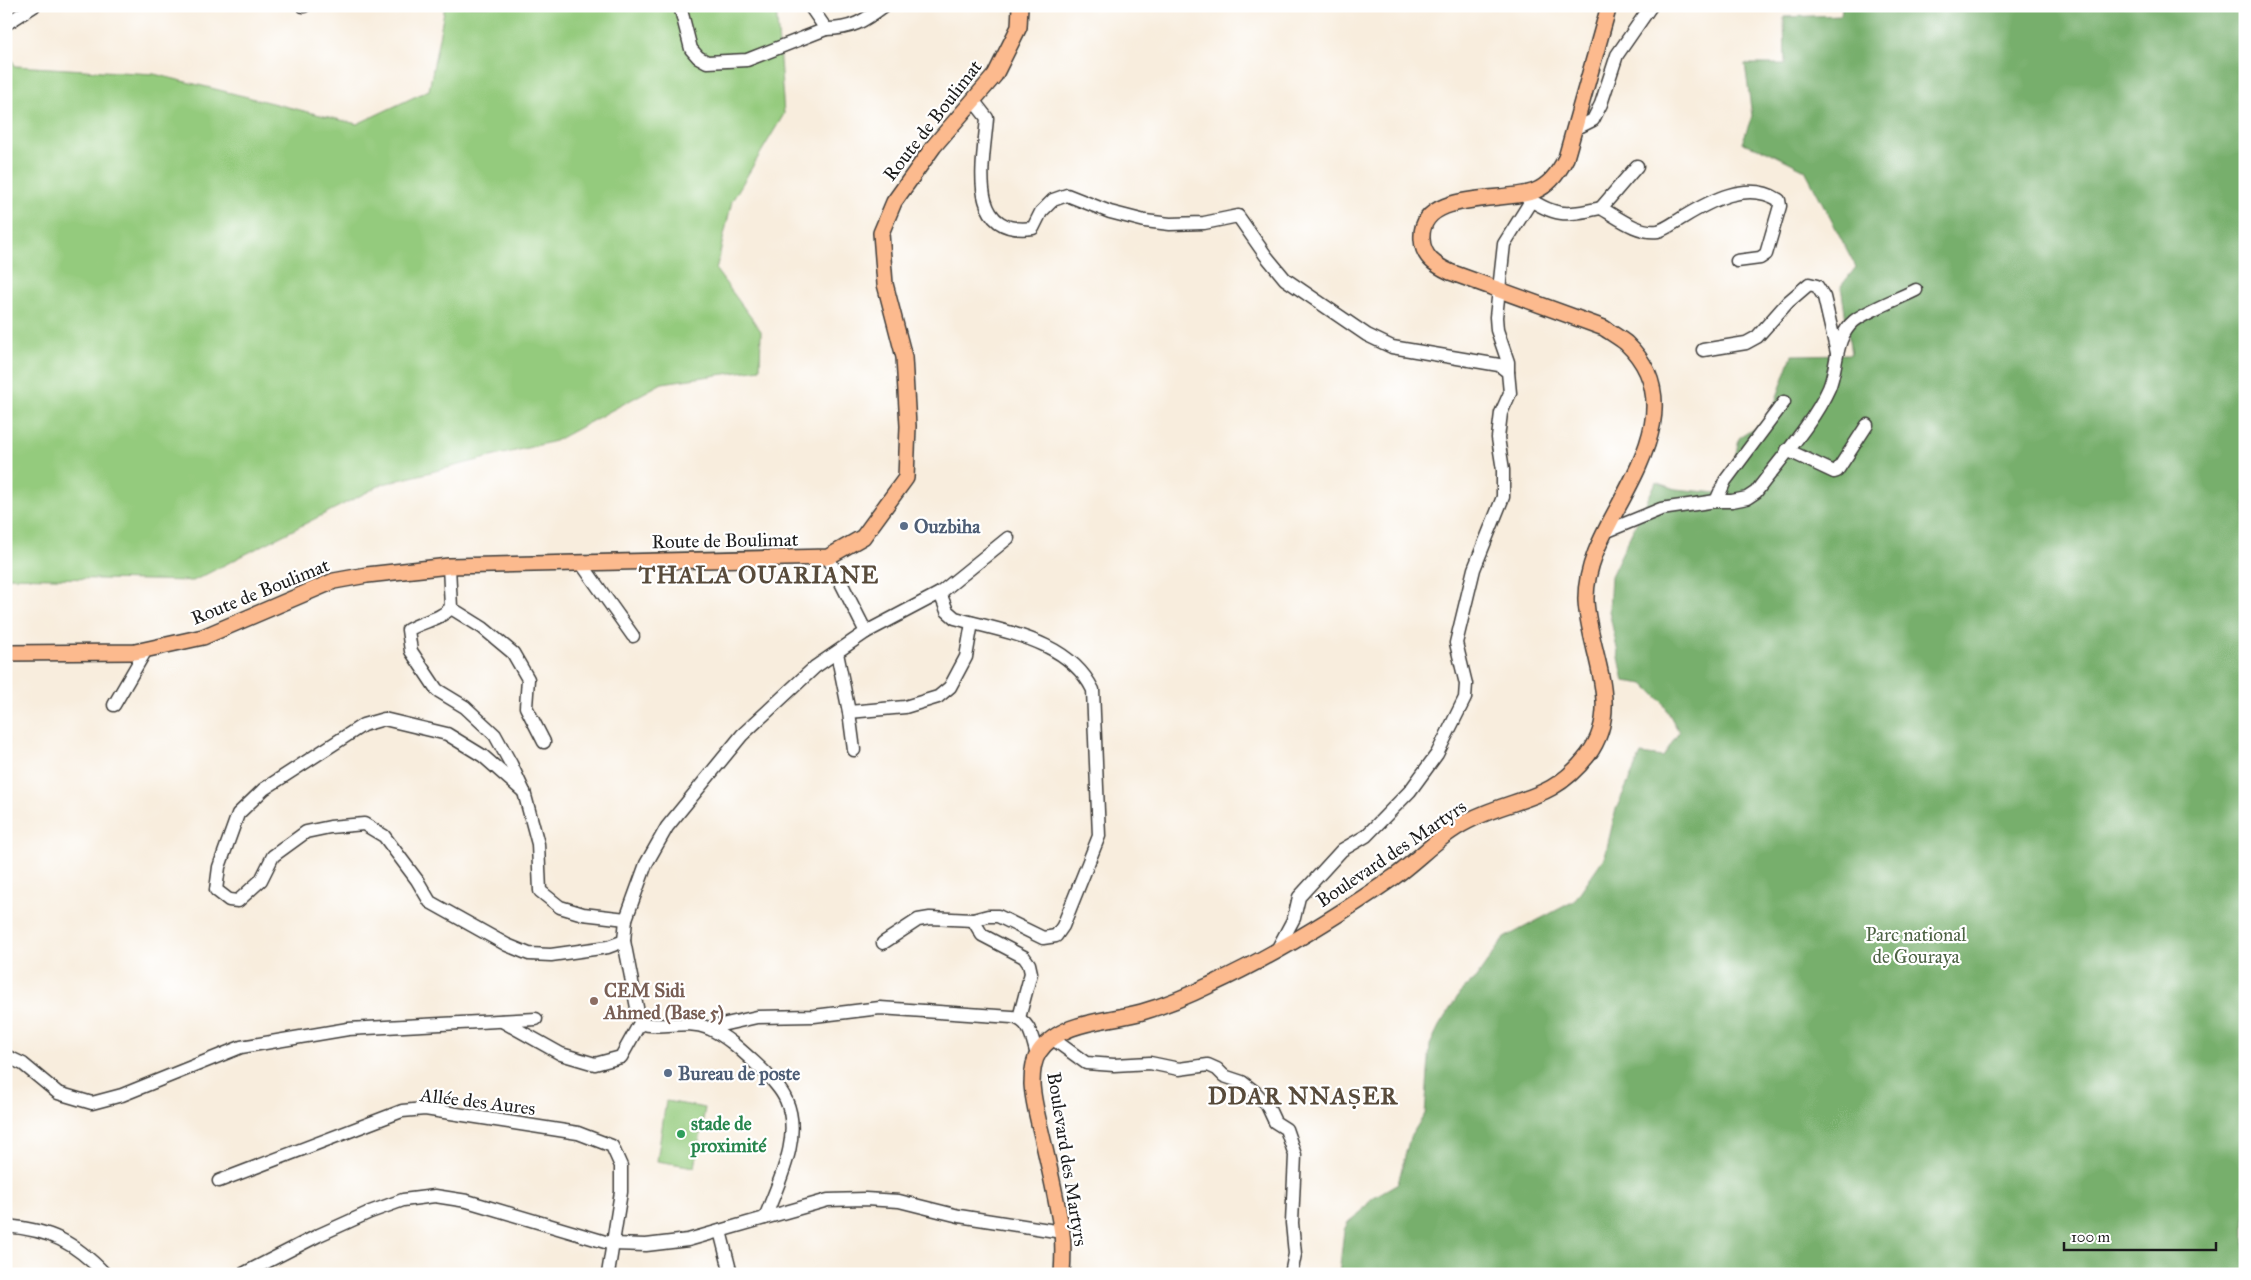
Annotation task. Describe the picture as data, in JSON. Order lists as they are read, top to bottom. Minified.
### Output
{"streets":{"main road":["Route de Boulimat","Boulevard des Martyrs"],"street":["Allée des Aures"]},"districts":["THALA OUARIANE","DDAR NNAṢER"],"parks":["Parc national de Gouraya"],"places":["Ouzbiha","CEM Sidi Ahmed (Base 5)","Bureau de poste","stade de proximité"],"scale_bar":"100 m"}
